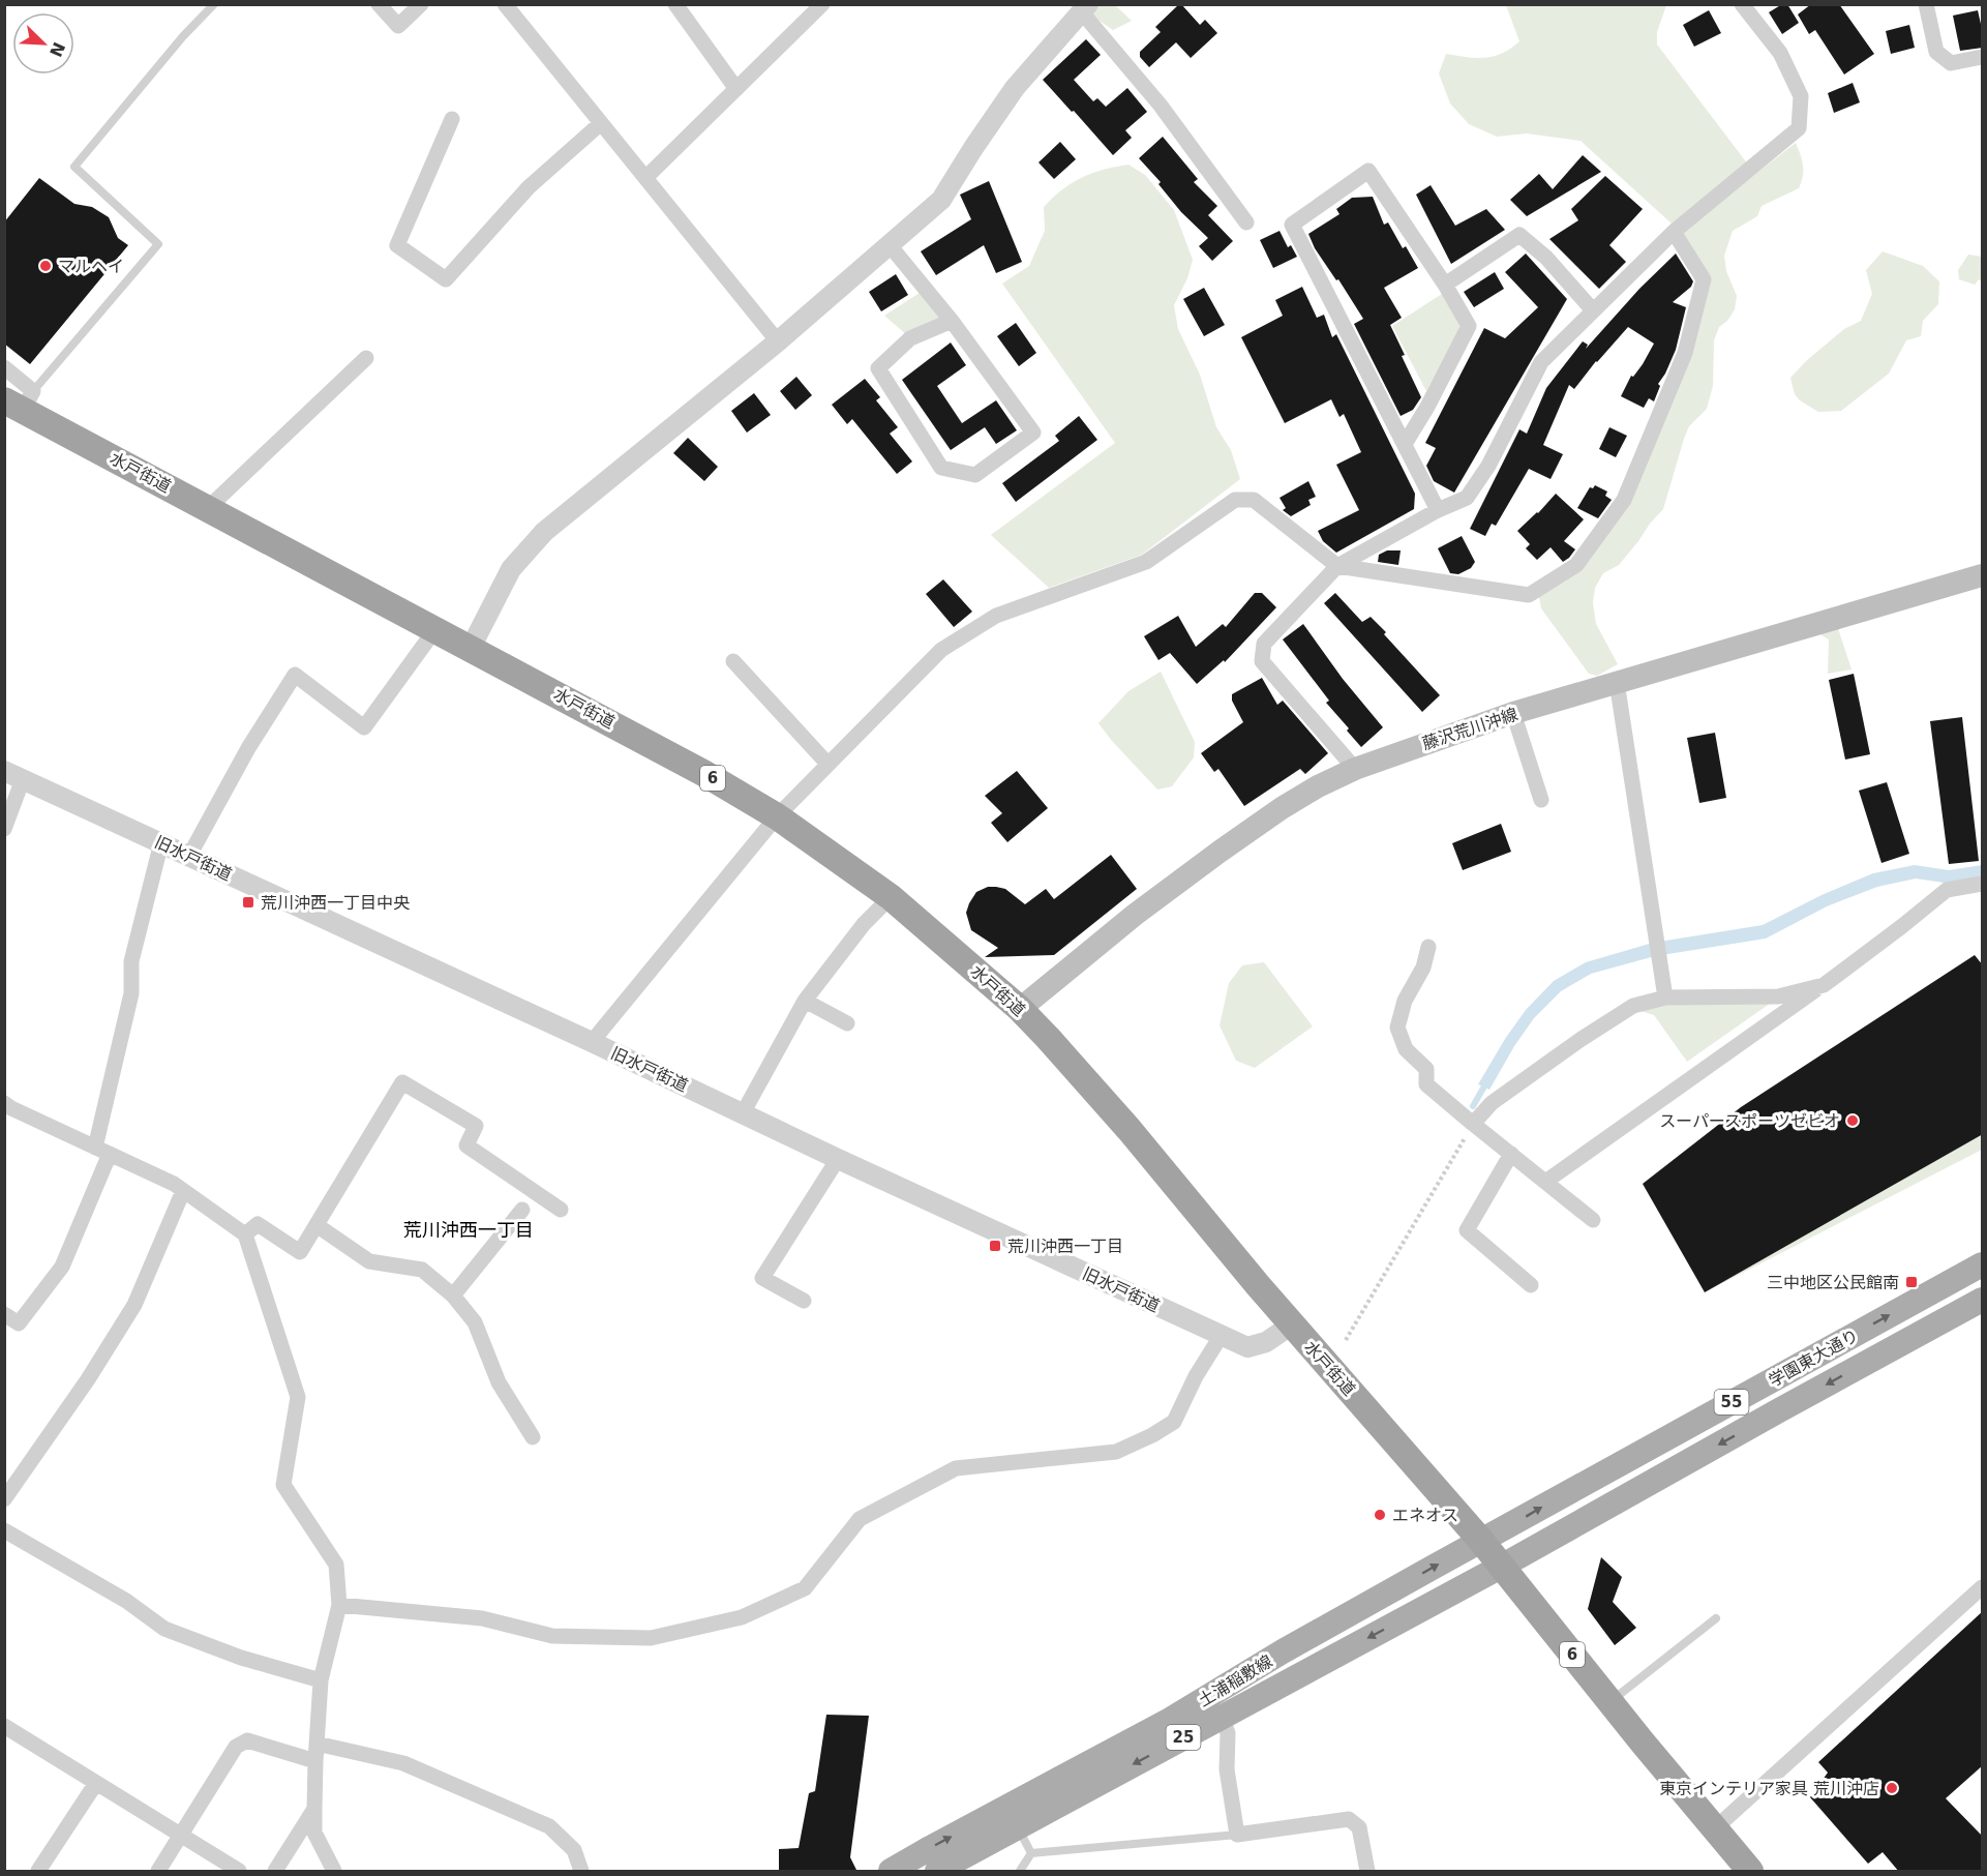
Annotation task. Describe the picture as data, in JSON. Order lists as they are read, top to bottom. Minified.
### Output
{"streets":{"highway":["水戸街道","6"],"main road":["藤沢荒川沖線","学園東大通り","55","土浦稲敷線","25"],"street":["旧水戸街道"]},"crossings":[["水戸街道","藤沢荒川沖線"],["水戸街道","旧水戸街道"],["水戸街道","学園東大通り"],["水戸街道","土浦稲敷線"],["学園東大通り","土浦稲敷線"]],"districts":["荒川沖西一丁目"],"places":{"other":["マルヘイ","スーパースポーツゼビオ","エネオス","東京インテリア家具 荒川沖店"],"transit":["荒川沖西一丁目中央","荒川沖西一丁目","三中地区公民館南"]},"north":"bottom right"}
